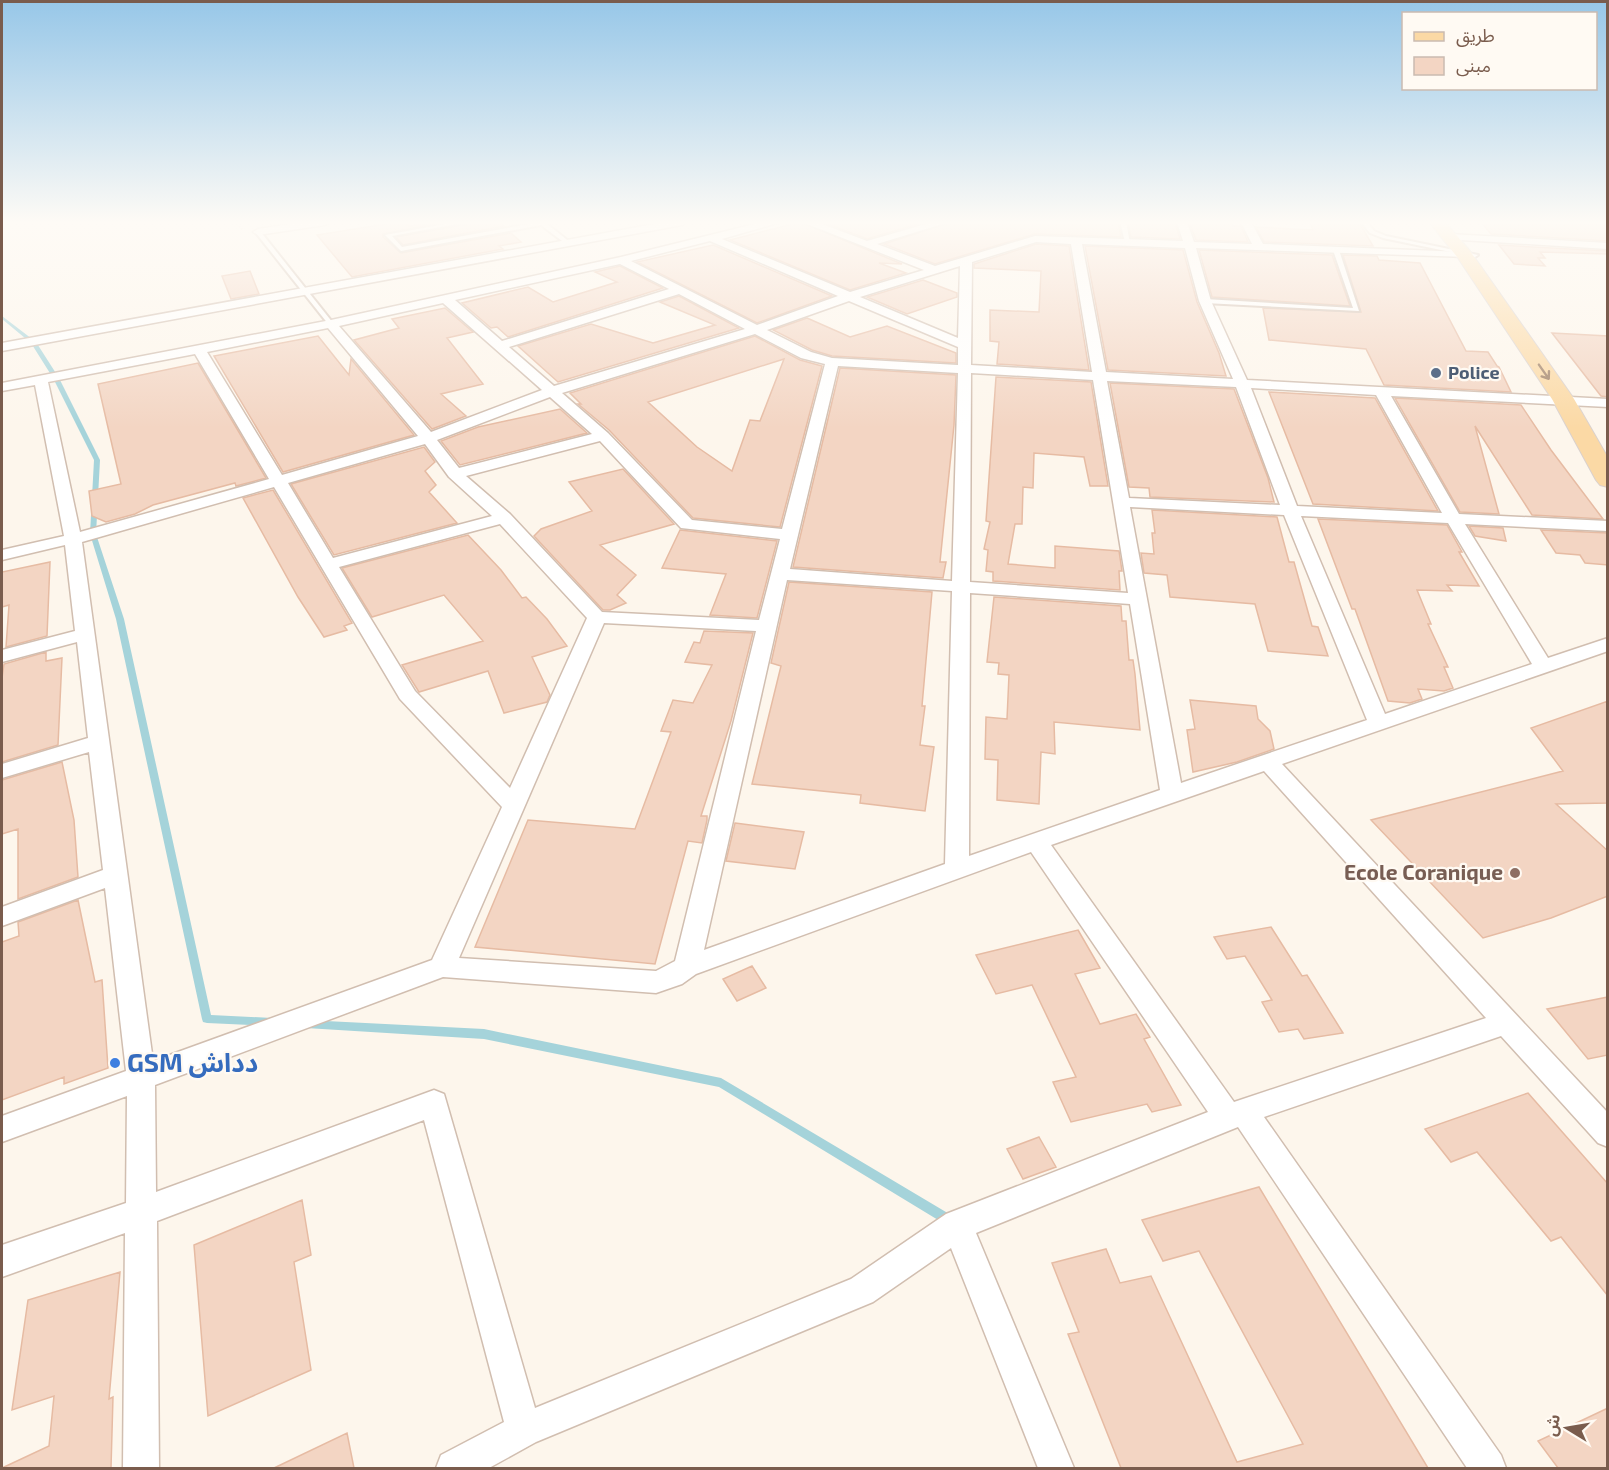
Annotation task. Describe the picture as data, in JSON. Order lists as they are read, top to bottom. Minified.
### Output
{"places":["Police","Ecole Coranique","GSM دداش"],"legend":["طريق","مبنى"],"north":"left"}
